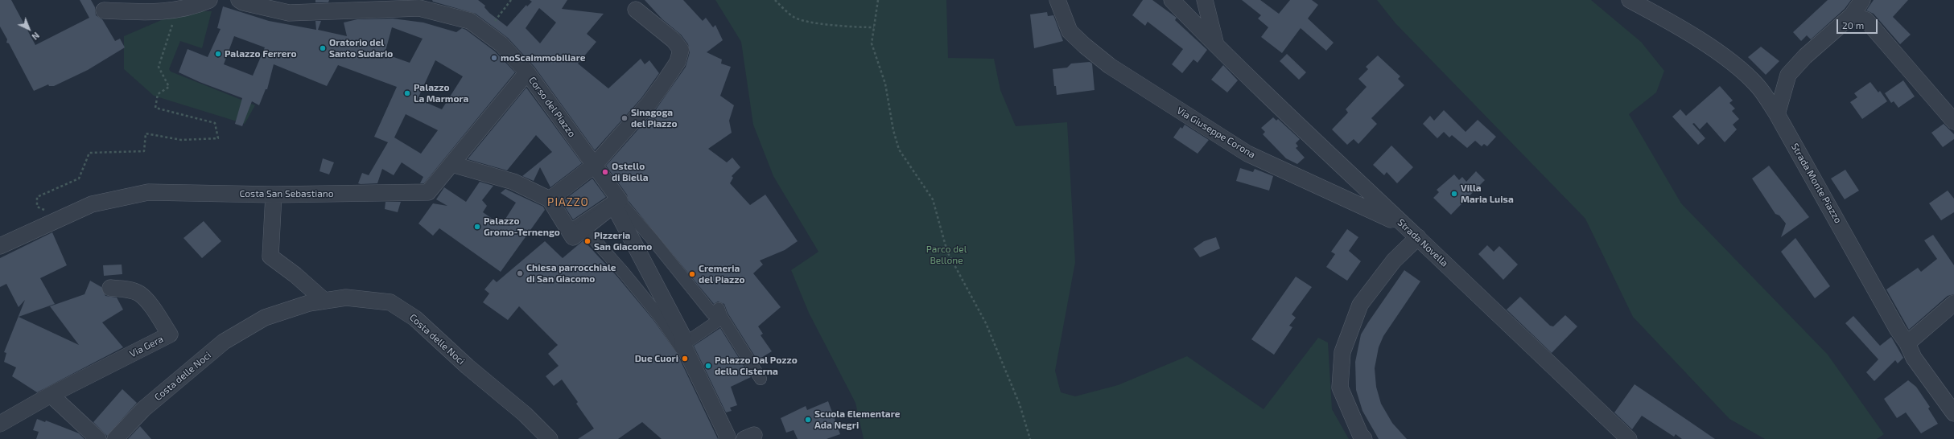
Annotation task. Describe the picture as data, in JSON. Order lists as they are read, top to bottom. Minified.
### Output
{"streets":{"street":["Corso del Piazzo","Via Giuseppe Corona","Strada Monte Piazzo","Costa San Sebastiano","Strada Novella","Costa delle Noci","Via Gera"]},"crossings":[["Corso del Piazzo","Costa San Sebastiano"],["Via Giuseppe Corona","Strada Novella"]],"districts":["PIAZZO"],"parks":["Parco del Bellone"],"places":["Oratorio del Santo Sudario","Palazzo Ferrero","moScaimmobiliare","Palazzo La Marmora","Sinagoga del Piazzo","Ostello di Biella","Villa Maria Luisa","Palazzo Gromo-Ternengo","Pizzeria San Giacomo","Chiesa parrocchiale di San Giacomo","Cremeria del Piazzo","Due Cuori","Palazzo Dal Pozzo della Cisterna","Scuola Elementare Ada Negri"],"scale_bar":"20 m","north":"bottom right"}
